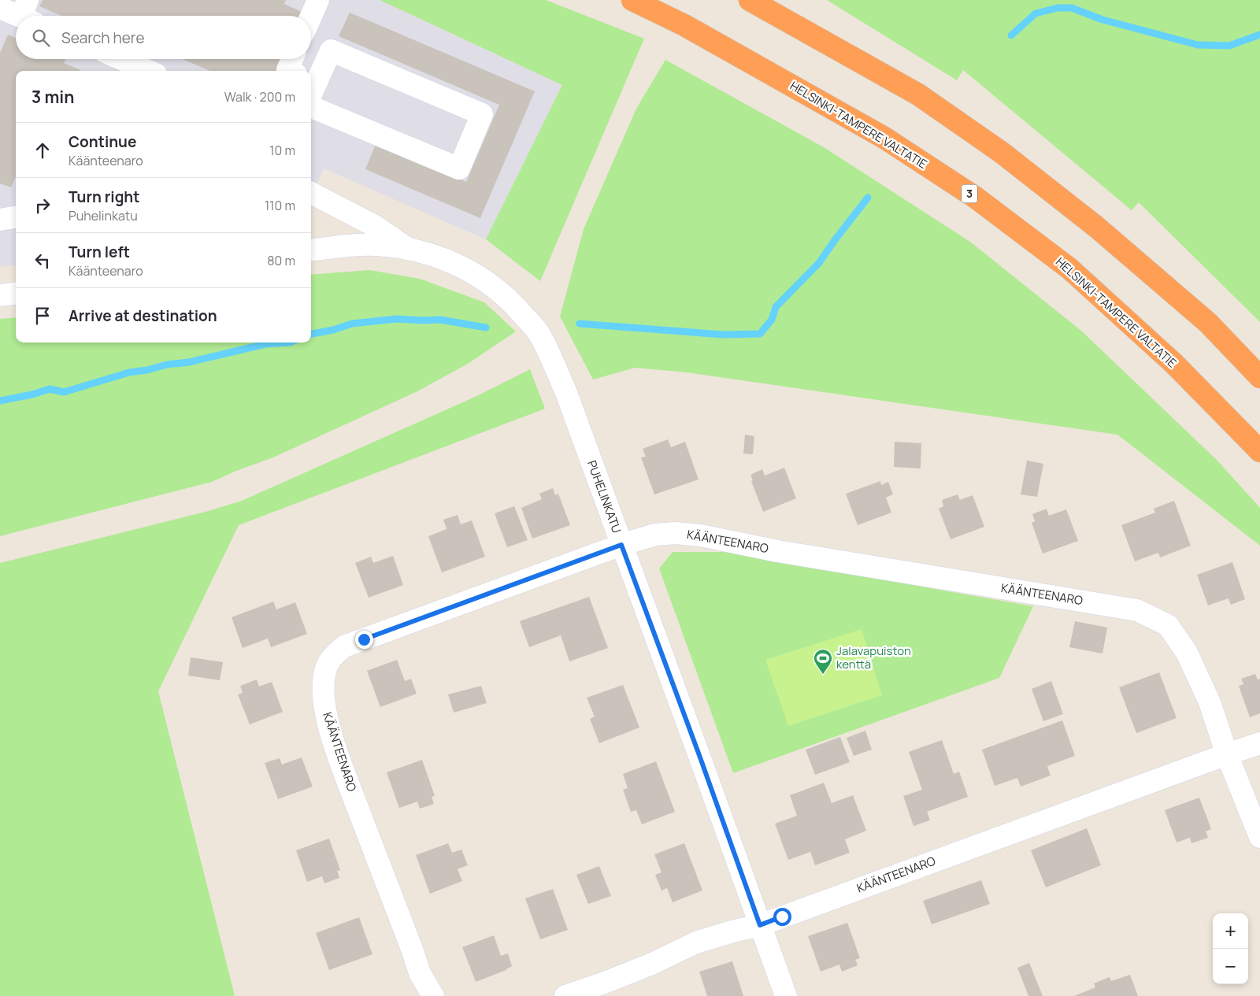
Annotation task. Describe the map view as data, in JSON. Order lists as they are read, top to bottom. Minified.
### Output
{"streets":{"highway":["HELSINKI-TAMPERE VALTATIE","3"],"street":["PUHELINKATU","KÄÄNTEENARO"]},"crossings":[["PUHELINKATU","KÄÄNTEENARO"]],"places":{"sports":["Jalavapuiston kenttä"]},"page":{"search":"Search here","heading":["3 min","Walk · 200 m"],"list":[["Continue","Käänteenaro","10 m"],["Turn right","Puhelinkatu","110 m"],["Turn left","Käänteenaro","80 m"],"Arrive at destination"],"map_buttons":["+","−"]}}
